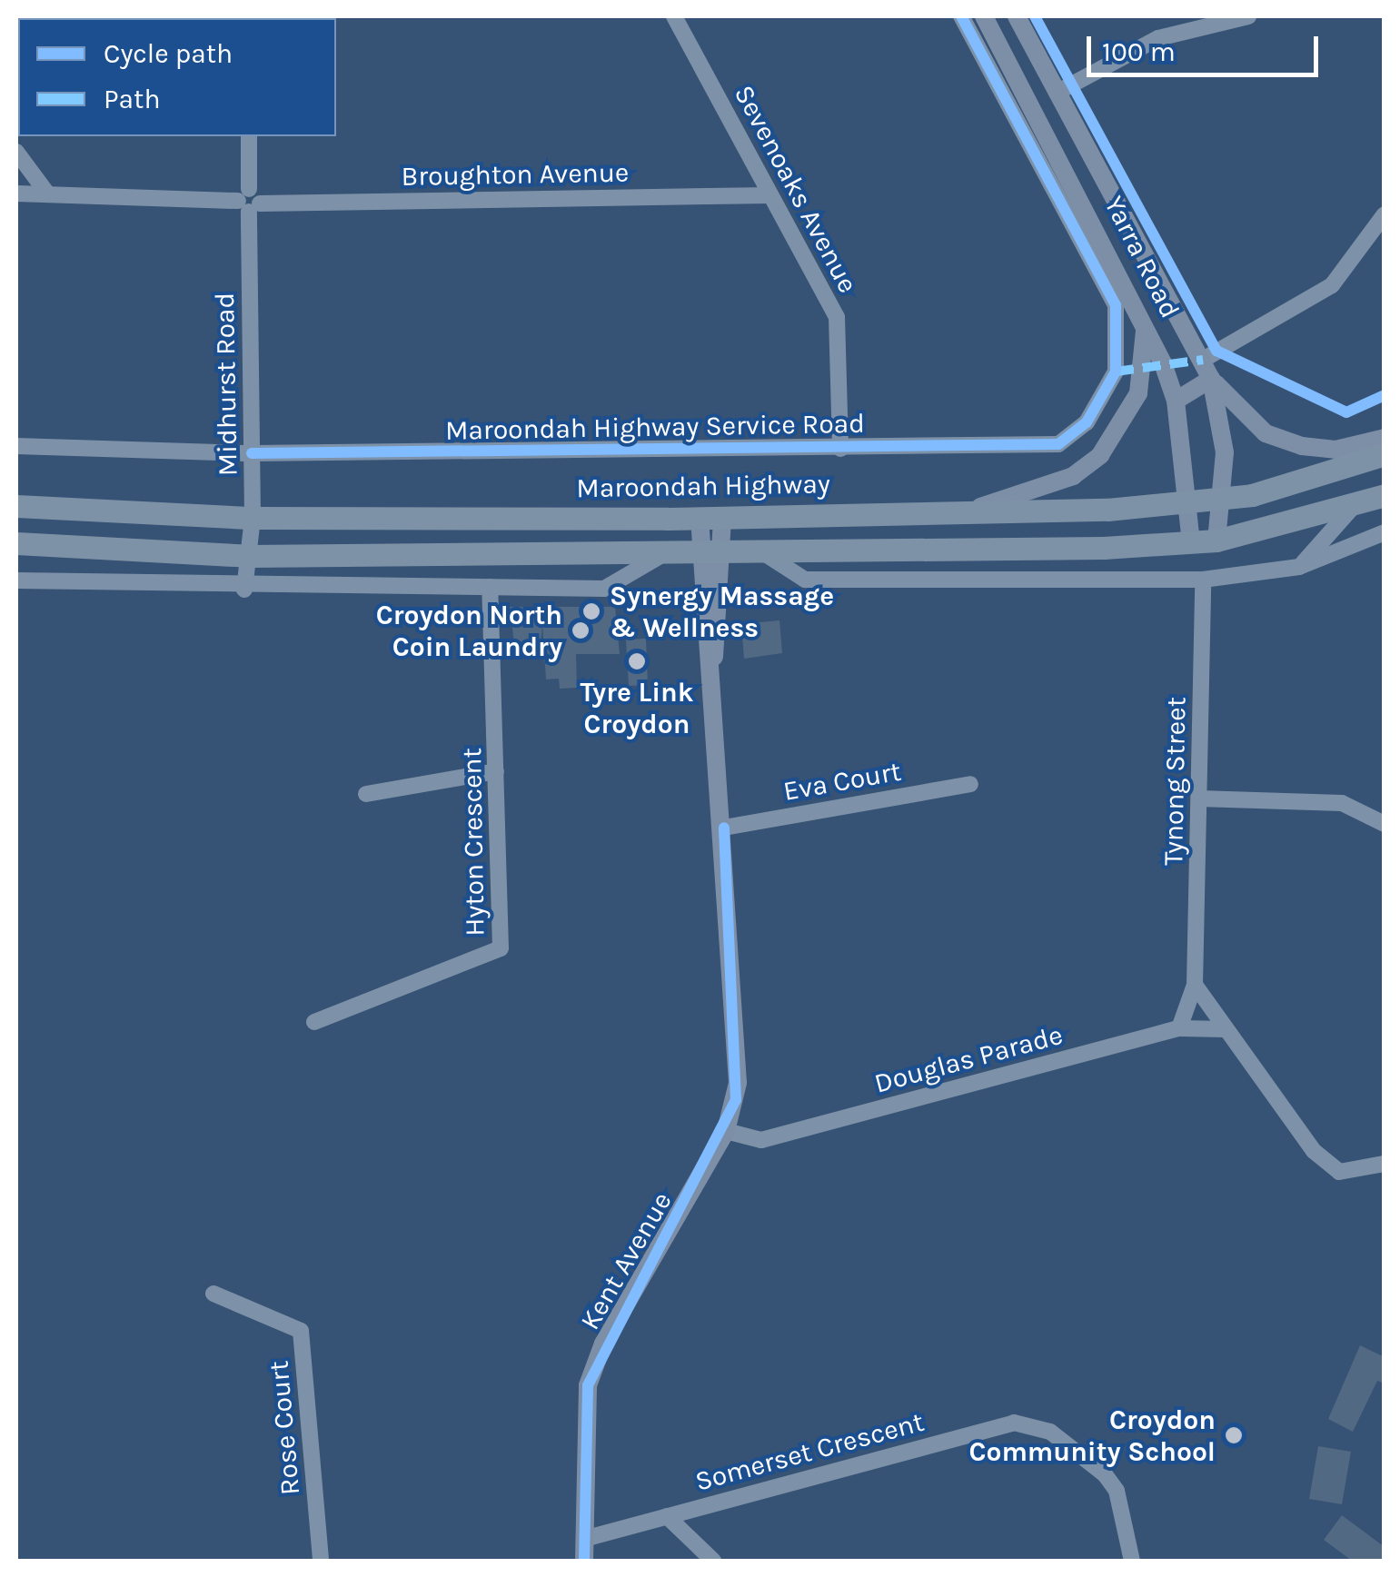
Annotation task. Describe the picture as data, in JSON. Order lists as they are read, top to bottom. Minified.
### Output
{"streets":{"highway":["Maroondah Highway"],"main road":["Yarra Road","Kent Avenue"],"street":["Broughton Avenue","Sevenoaks Avenue","Midhurst Road","Maroondah Highway Service Road","Eva Court","Tynong Street","Hyton Crescent","Douglas Parade","Rose Court","Somerset Crescent"]},"crossings":[["Broughton Avenue","Sevenoaks Avenue"],["Broughton Avenue","Midhurst Road"],["Sevenoaks Avenue","Maroondah Highway Service Road"],["Yarra Road","Maroondah Highway Service Road"],["Yarra Road","Maroondah Highway"],["Midhurst Road","Maroondah Highway Service Road"],["Midhurst Road","Maroondah Highway"],["Maroondah Highway","Kent Avenue"],["Eva Court","Kent Avenue"],["Tynong Street","Douglas Parade"],["Douglas Parade","Kent Avenue"],["Kent Avenue","Somerset Crescent"]],"places":["Synergy Massage & Wellness","Croydon North Coin Laundry","Tyre Link Croydon","Croydon Community School"],"legend":["Cycle path","Path"],"scale_bar":"100 m"}
